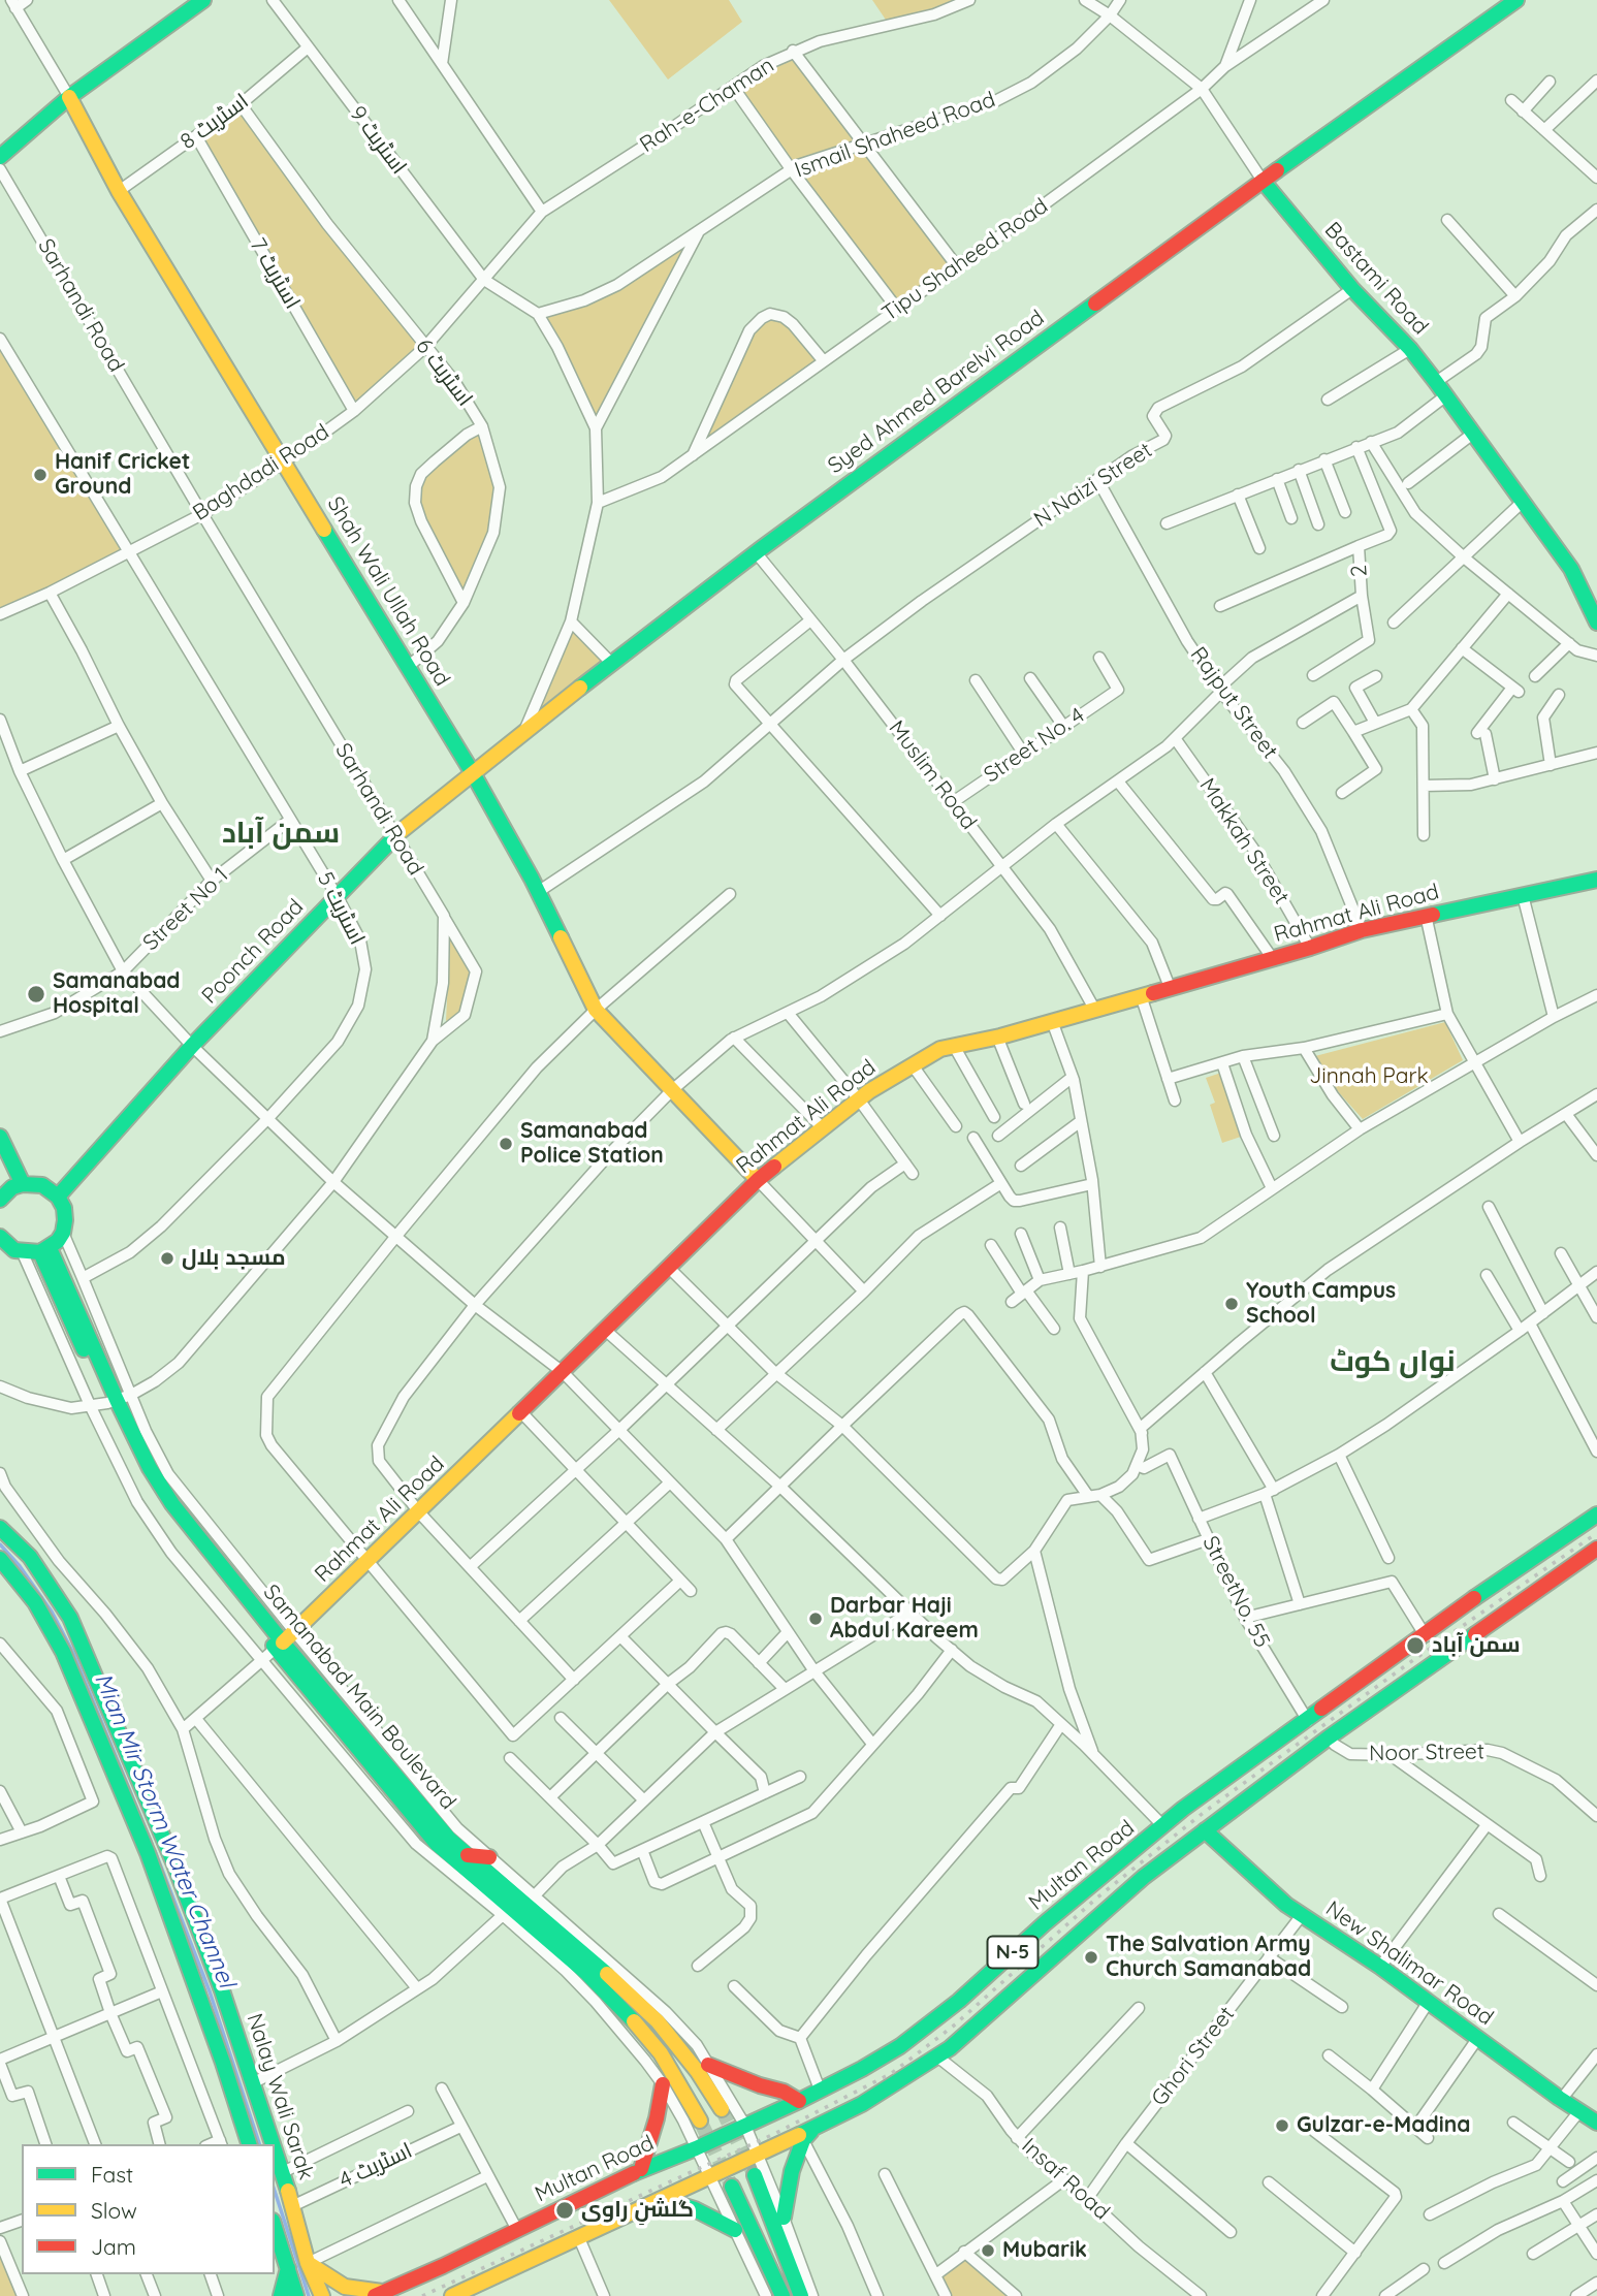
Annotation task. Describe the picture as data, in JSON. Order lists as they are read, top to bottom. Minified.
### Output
{"streets":{"main road":["Bastami Road","Syed Ahmed Barelvi Road","Shah Wali Ullah Road","Rahmat Ali Road","Poonch Road","Samanabad Main Boulevard","Multan Road","N-5","New Shalimar Road","Nalay Wali Sarak"],"street":["Rah-e-Chaman","اسٹریٹ 8","Ismail Shaheed Road","اسٹریٹ 9","Tipu Shaheed Road","اسٹریٹ 7","Sarhandi Road","اسٹریٹ 6","Baghdadi Road","N Naizi Street","2","Rajput Street","Street No. 4","Muslim Road","Makkah Street","اسٹریٹ 5","Street No 1","StreetNo. 55","Noor Street","Ghori Street","اسٹریٹ 4","Insaf Road"]},"crossings":[["Rah-e-Chaman","اسٹریٹ 9"],["Rah-e-Chaman","Baghdadi Road"],["اسٹریٹ 8","اسٹریٹ 9"],["اسٹریٹ 8","اسٹریٹ 7"],["اسٹریٹ 8","اسٹریٹ 6"],["اسٹریٹ 8","Shah Wali Ullah Road"],["Ismail Shaheed Road","Bastami Road"],["اسٹریٹ 9","Baghdadi Road"],["Tipu Shaheed Road","Bastami Road"],["اسٹریٹ 7","Baghdadi Road"],["Bastami Road","Syed Ahmed Barelvi Road"],["Bastami Road","N Naizi Street"],["Sarhandi Road","Syed Ahmed Barelvi Road"],["Sarhandi Road","Baghdadi Road"],["Sarhandi Road","Poonch Road"],["اسٹریٹ 6","Baghdadi Road"],["اسٹریٹ 6","Shah Wali Ullah Road"],["Syed Ahmed Barelvi Road","Shah Wali Ullah Road"],["Syed Ahmed Barelvi Road","Muslim Road"],["Syed Ahmed Barelvi Road","Poonch Road"],["Baghdadi Road","Shah Wali Ullah Road"],["Baghdadi Road","اسٹریٹ 5"],["N Naizi Street","Shah Wali Ullah Road"],["N Naizi Street","Rajput Street"],["N Naizi Street","Muslim Road"],["2","Shah Wali Ullah Road"],["2","Rajput Street"],["2","Muslim Road"],["2","Makkah Street"],["2","Rahmat Ali Road"],["Shah Wali Ullah Road","Rahmat Ali Road"],["Rajput Street","Rahmat Ali Road"],["Street No. 4","Muslim Road"],["Muslim Road","Rahmat Ali Road"],["Makkah Street","Rahmat Ali Road"],["اسٹریٹ 5","Street No 1"],["اسٹریٹ 5","Poonch Road"],["Rahmat Ali Road","Samanabad Main Boulevard"],["StreetNo. 55","Multan Road"],["Noor Street","N-5"],["N-5","New Shalimar Road"],["N-5","Insaf Road"],["New Shalimar Road","Ghori Street"],["Ghori Street","Insaf Road"],["Nalay Wali Sarak","اسٹریٹ 4"]],"districts":["سمن آباد","نواں کوٹ"],"water":["Mian Mir Storm Water Channel"],"parks":["Jinnah Park"],"places":["Hanif Cricket Ground","Samanabad Hospital","Samanabad Police Station","مسجد بلال","Youth Campus School","Darbar Haji Abdul Kareem","سمن آباد","The Salvation Army Church Samanabad","Gulzar-e-Madina","گلشنِ راوی","Mubarik"],"legend":["Fast","Slow","Jam"]}
